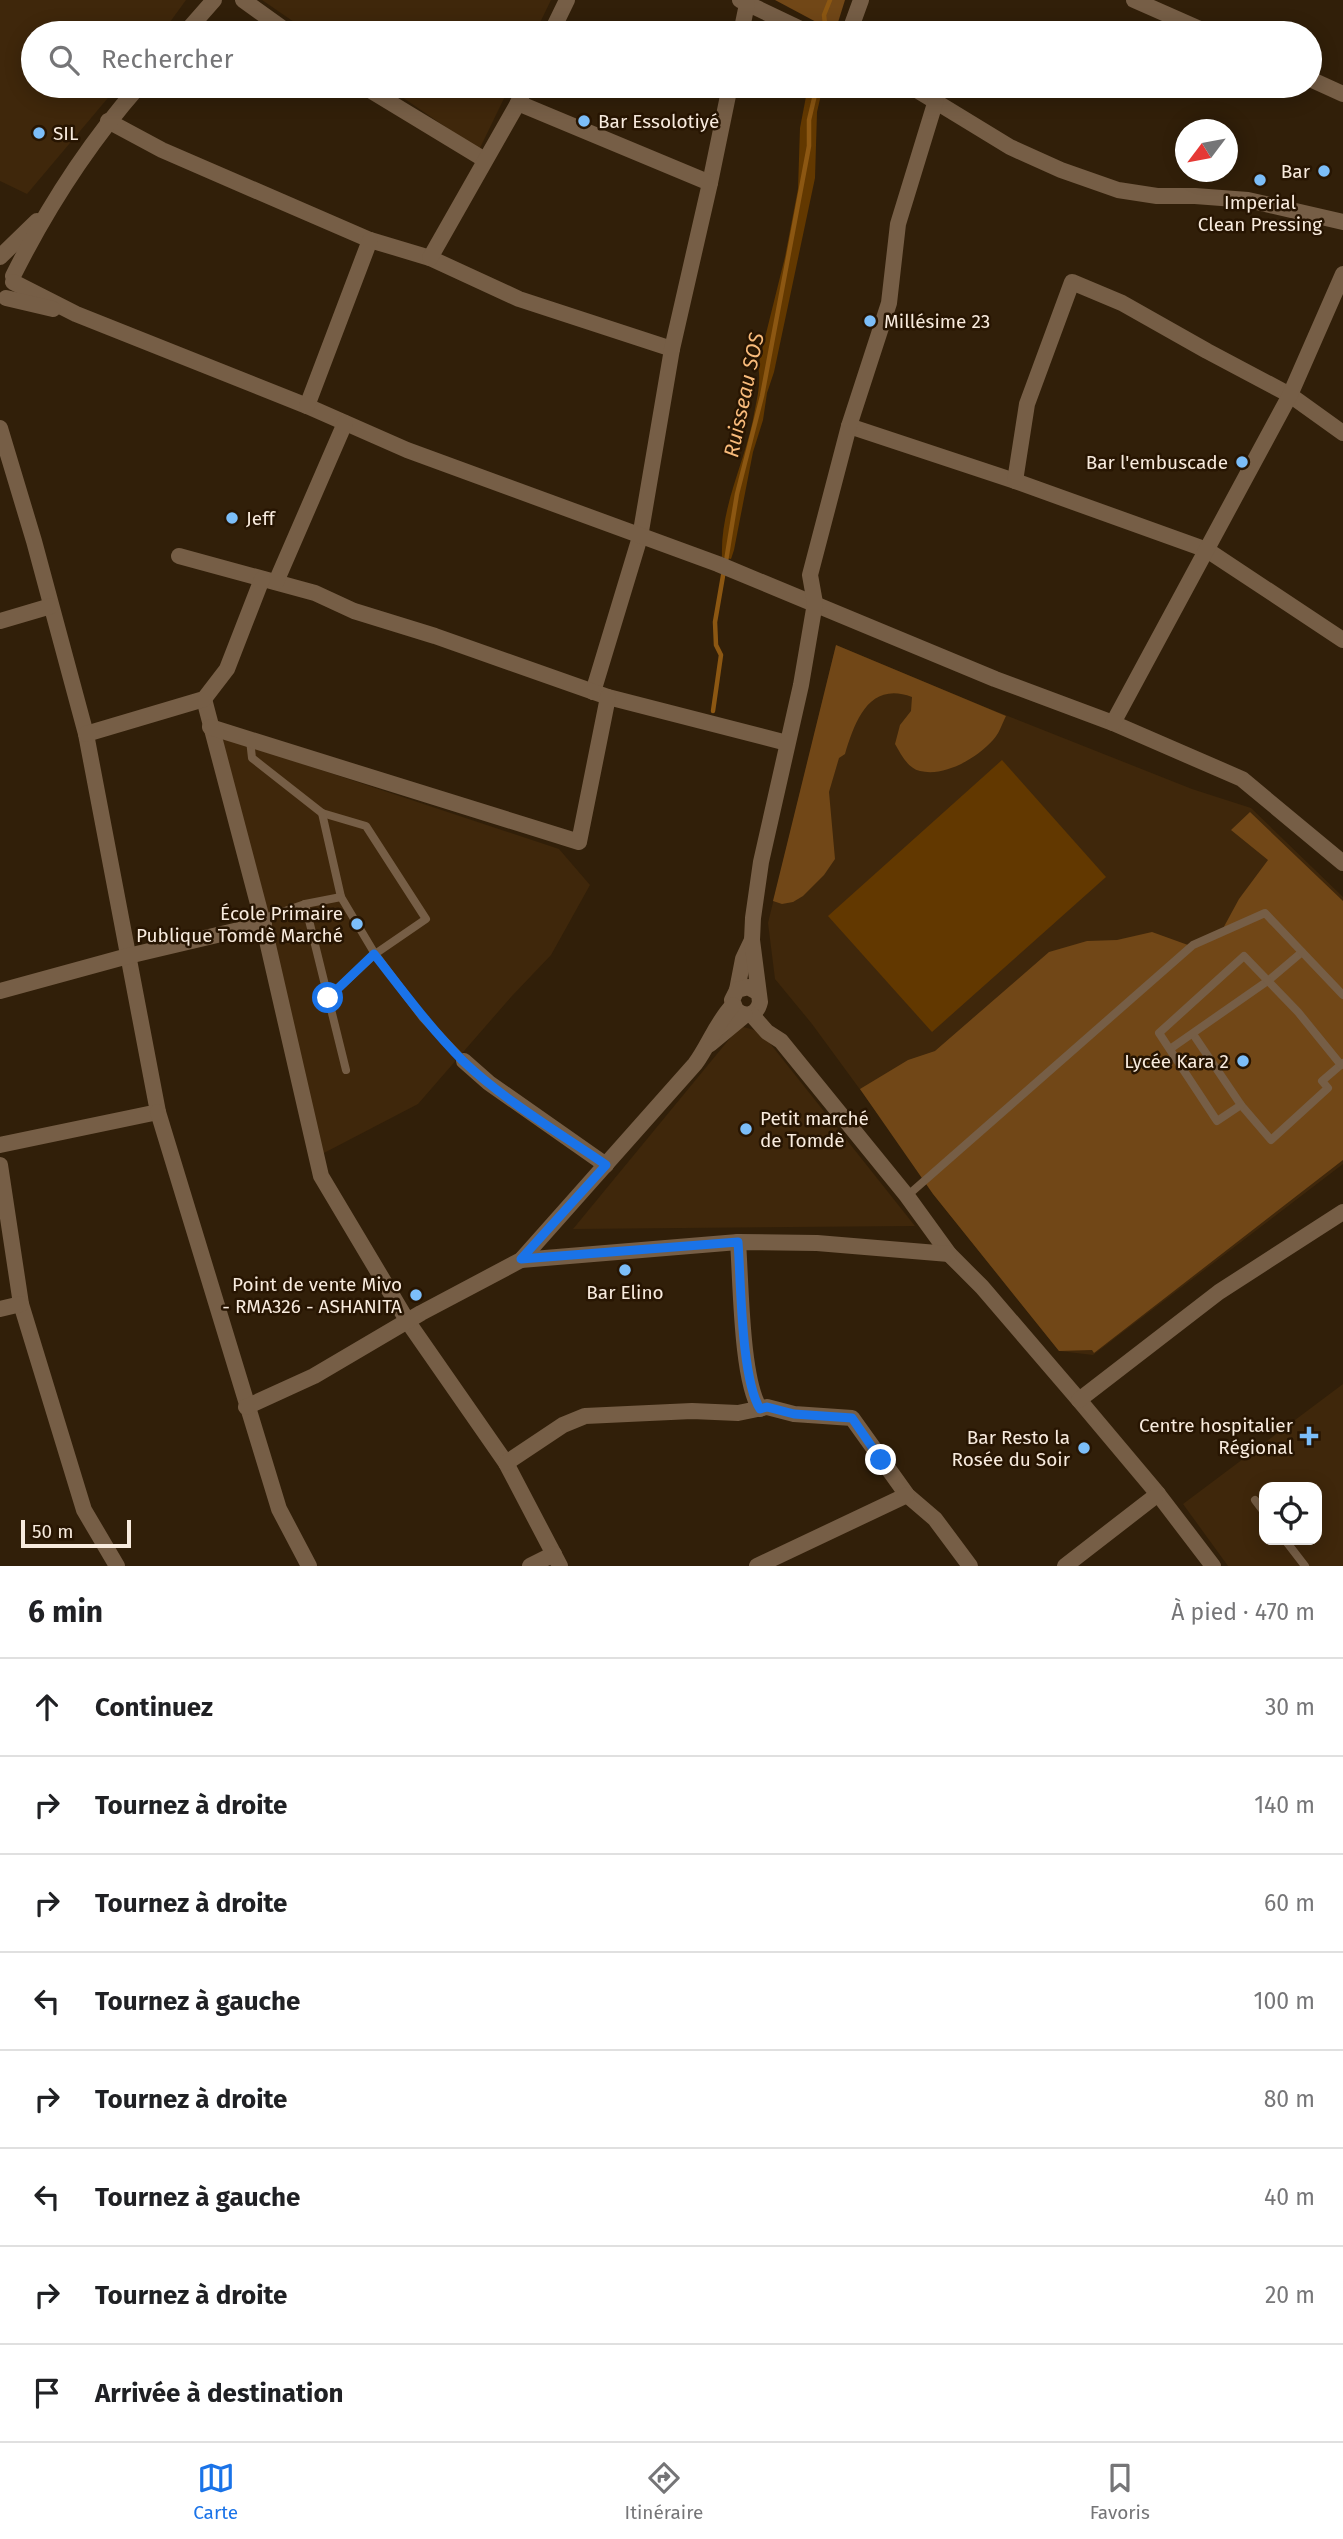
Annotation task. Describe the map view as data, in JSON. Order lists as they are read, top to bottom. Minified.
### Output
{"water":["Ruisseau SOS"],"places":{"other":["Bar Essolotiyé","SIL","Bar","Imperial Clean Pressing","Millésime 23","Bar l'embuscade","Jeff","École Primaire Publique Tomdè Marché","Lycée Kara 2","Petit marché de Tomdè","Bar Elino","Point de vente Mivo - RMA326 - ASHANITA","Bar Resto la Rosée du Soir"],"health":["Centre hospitalier Régional"]},"scale_bar":"50 m","north":"bottom left","page":{"search":"Rechercher","scale":"50 m","heading":["6 min","À pied · 470 m"],"list":[["Continuez","30 m"],["Tournez à droite","140 m"],["Tournez à droite","60 m"],["Tournez à gauche","100 m"],["Tournez à droite","80 m"],["Tournez à gauche","40 m"],["Tournez à droite","20 m"],"Arrivée à destination"],"nav":["Carte","Itinéraire","Favoris"]}}
